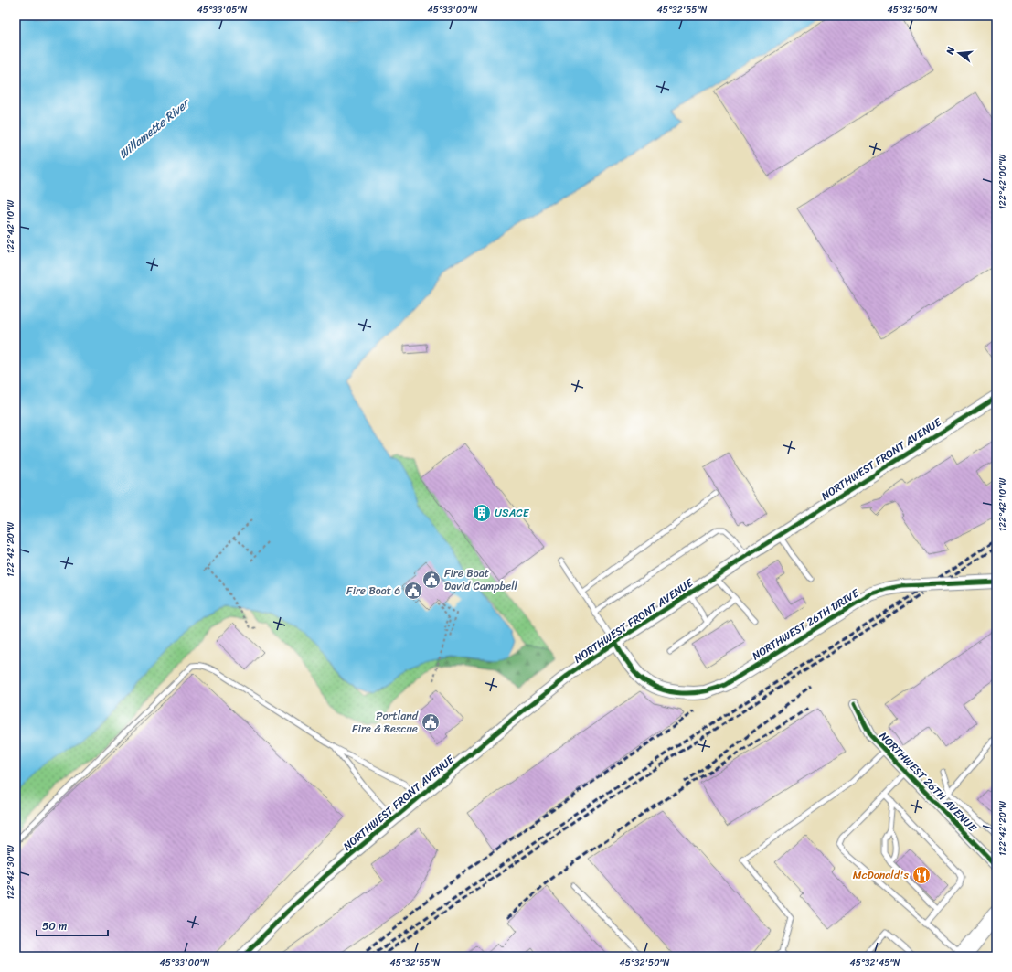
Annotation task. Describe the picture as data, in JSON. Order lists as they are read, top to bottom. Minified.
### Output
{"streets":{"main road":["NORTHWEST FRONT AVENUE","NORTHWEST 26TH DRIVE"],"street":["NORTHWEST 26TH AVENUE"]},"crossings":[["NORTHWEST FRONT AVENUE","NORTHWEST 26TH DRIVE"]],"water":["Willamette River"],"places":{"building":["USACE"],"public building":["Fire Boat David Campbell","Fire Boat 6","Portland Fire & Rescue"],"restaurant":["McDonald's"]},"scale_bar":"50 m","north":"left","coordinates":["45°33'05\"N","45°33'00\"N","45°32'55\"N","45°32'50\"N","122°42'00\"W","122°42'10\"W","122°42'20\"W","122°42'30\"W","45°32'45\"N"]}
